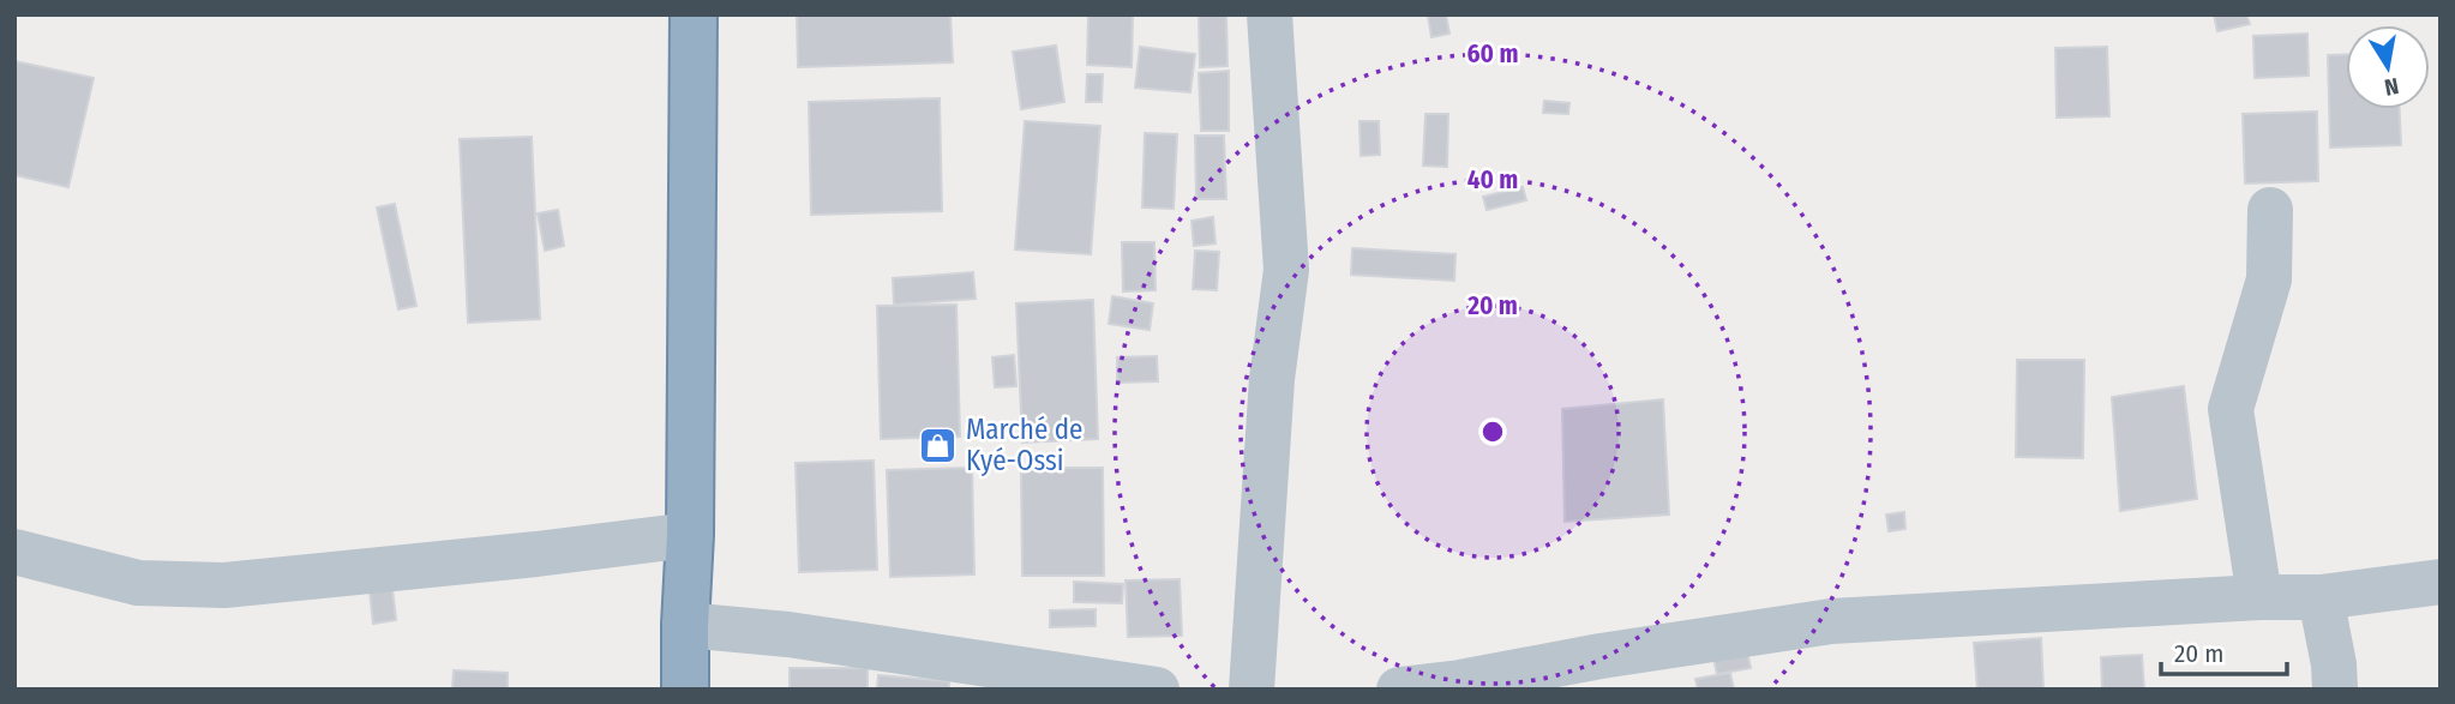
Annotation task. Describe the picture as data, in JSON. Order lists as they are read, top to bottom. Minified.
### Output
{"places":{"shop":["Marché de Kyé-Ossi"]},"scale_bar":"20 m","north":"bottom","rings":["60 m","40 m","20 m"]}
